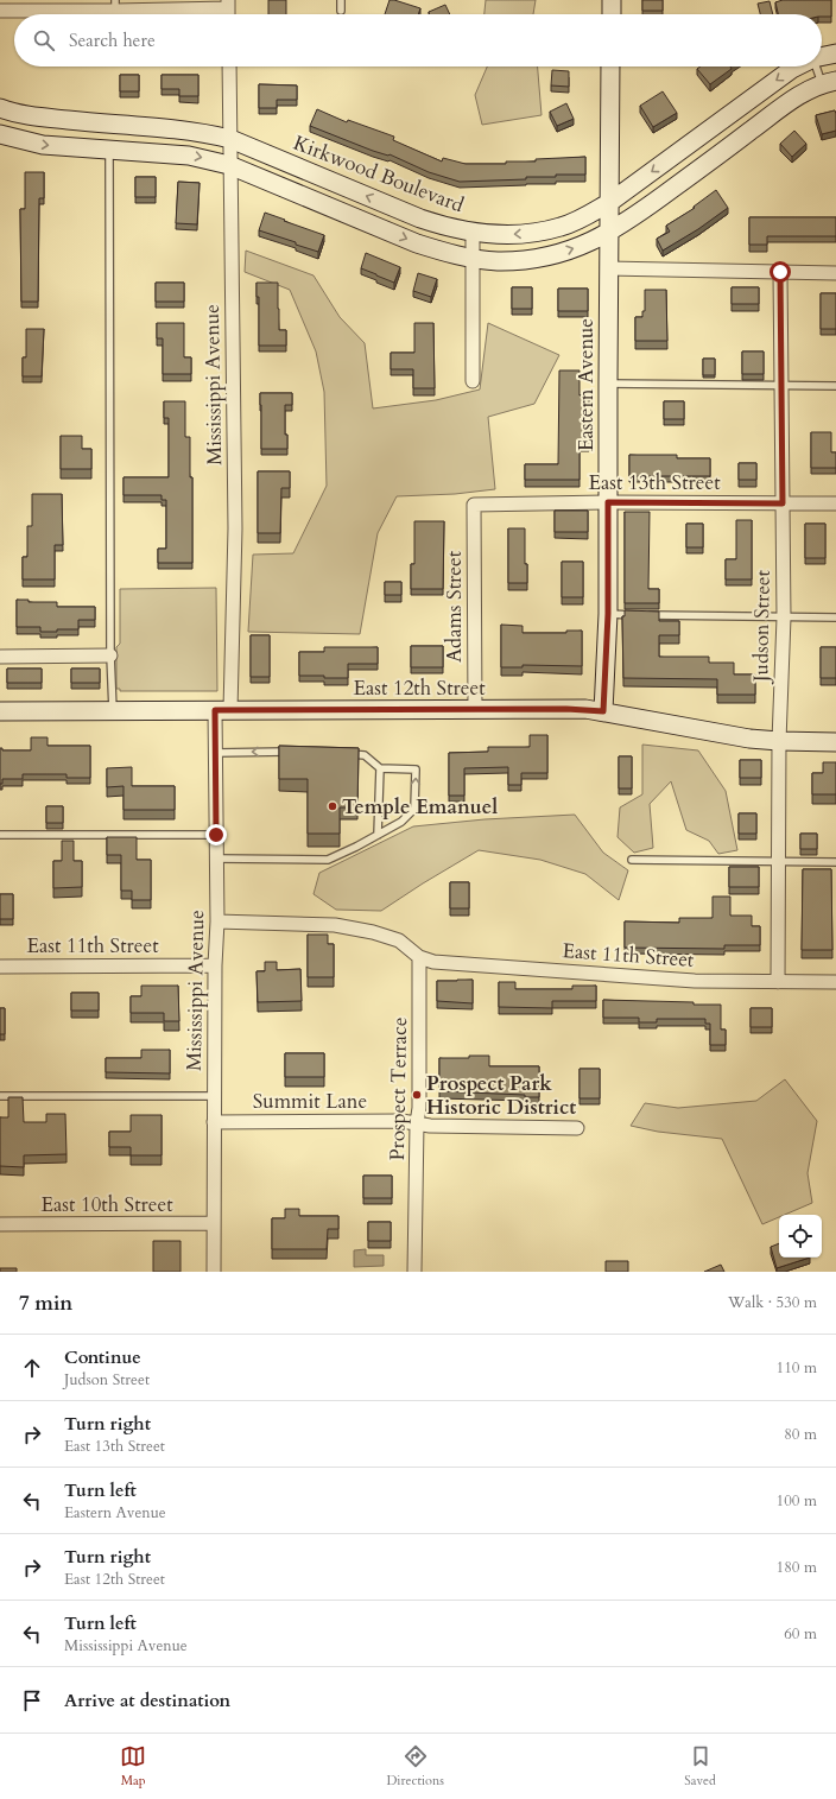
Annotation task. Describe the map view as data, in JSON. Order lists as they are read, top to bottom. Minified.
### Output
{"streets":{"street":["Kirkwood Boulevard","Mississippi Avenue","Eastern Avenue","East 13th Street","Adams Street","Judson Street","East 12th Street","East 11th Street","Prospect Terrace","Summit Lane","East 10th Street"]},"crossings":[["Kirkwood Boulevard","Mississippi Avenue"],["Kirkwood Boulevard","Eastern Avenue"],["Mississippi Avenue","East 12th Street"],["Mississippi Avenue","East 11th Street"],["Mississippi Avenue","Summit Lane"],["Mississippi Avenue","East 10th Street"],["Eastern Avenue","East 13th Street"],["Eastern Avenue","East 12th Street"],["East 13th Street","Adams Street"],["East 13th Street","Judson Street"],["Adams Street","East 12th Street"],["Judson Street","East 12th Street"],["Judson Street","East 11th Street"],["East 11th Street","Prospect Terrace"],["Prospect Terrace","Summit Lane"]],"places":["Temple Emanuel","Prospect Park Historic District"],"page":{"search":"Search here","heading":["7 min","Walk · 530 m"],"list":[["Continue","Judson Street","110 m"],["Turn right","East 13th Street","80 m"],["Turn left","Eastern Avenue","100 m"],["Turn right","East 12th Street","180 m"],["Turn left","Mississippi Avenue","60 m"],"Arrive at destination"],"nav":["Map","Directions","Saved"]}}
